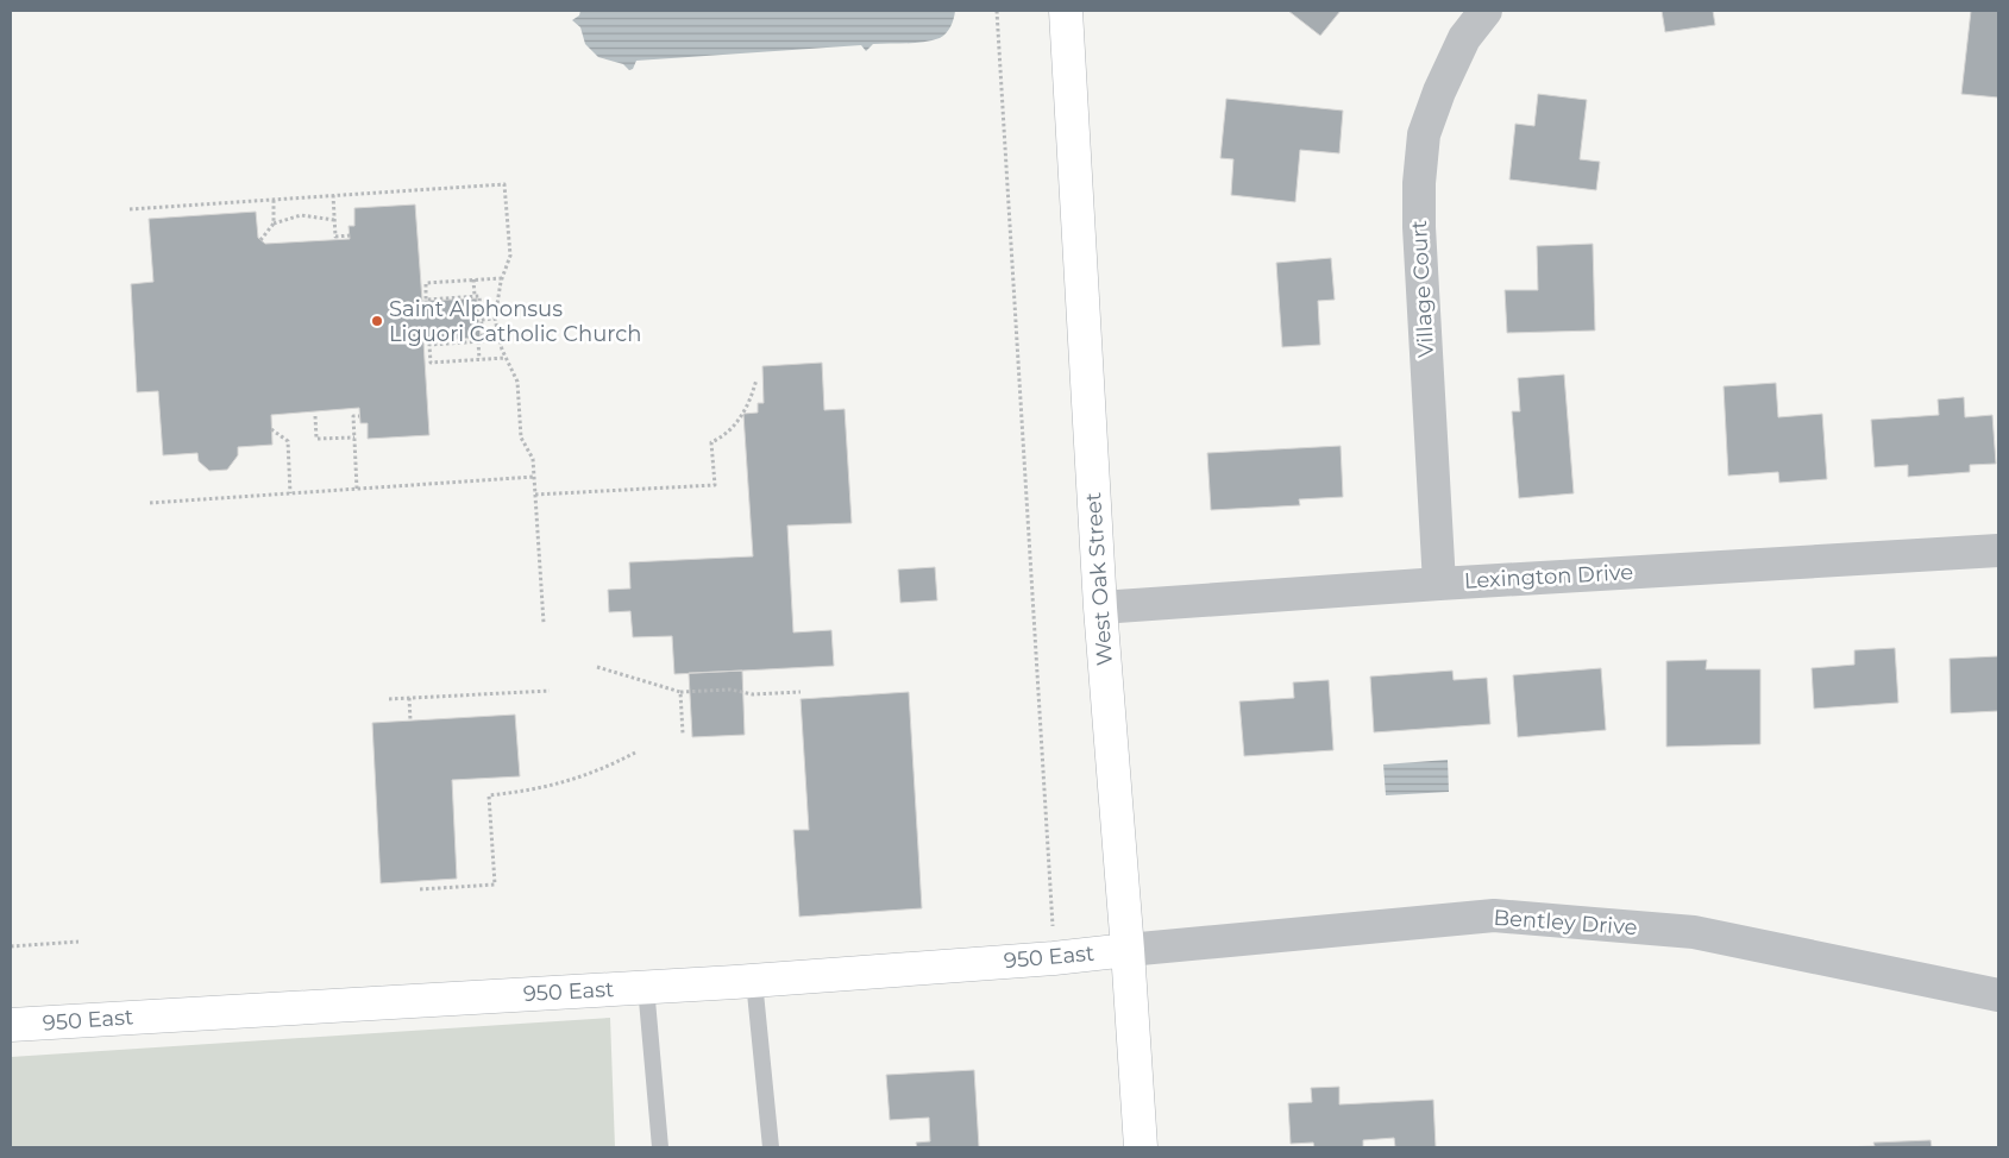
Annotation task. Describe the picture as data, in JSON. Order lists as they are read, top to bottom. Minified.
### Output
{"streets":{"main road":["West Oak Street","950 East"],"street":["Village Court","Lexington Drive","Bentley Drive"]},"crossings":[["Village Court","Lexington Drive"],["Lexington Drive","West Oak Street"],["West Oak Street","Bentley Drive"],["West Oak Street","950 East"],["Bentley Drive","950 East"]],"places":["Saint Alphonsus Liguori Catholic Church"]}
